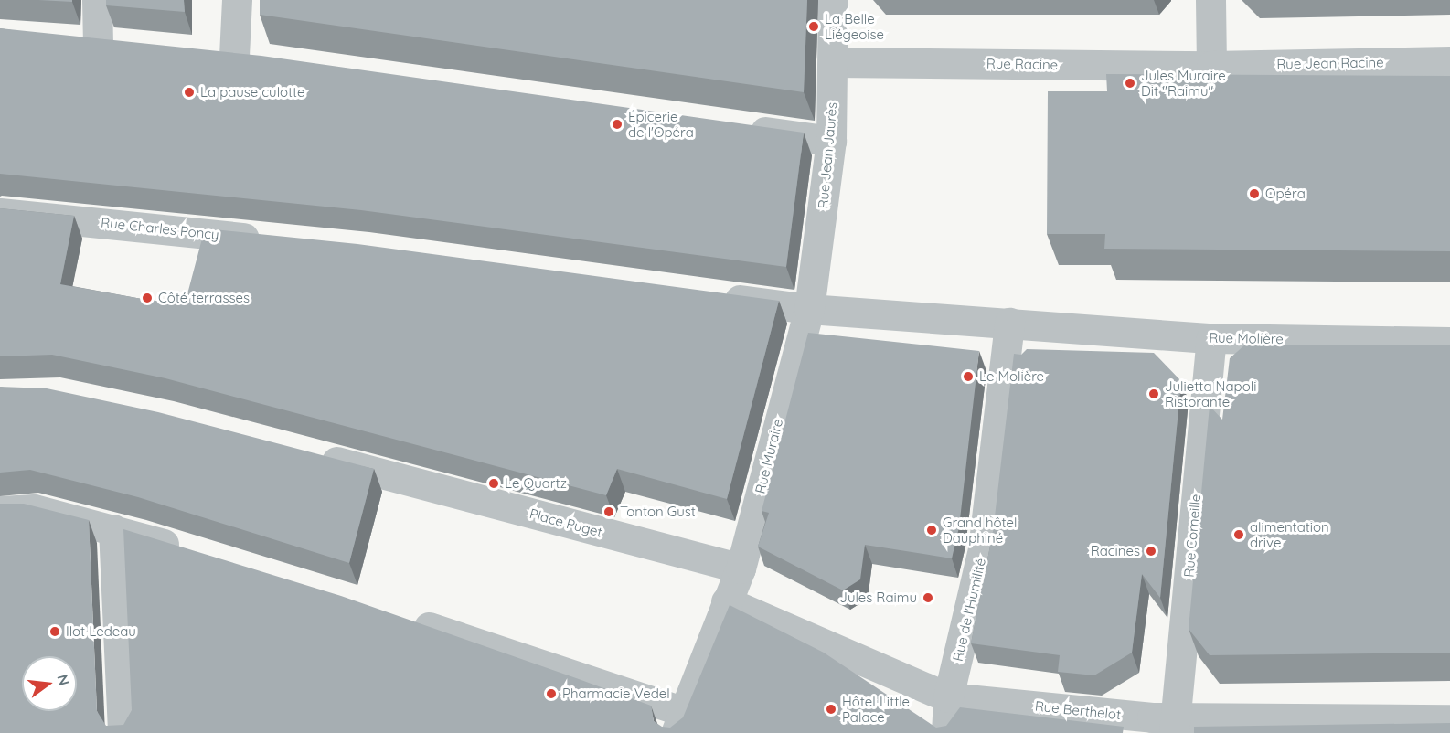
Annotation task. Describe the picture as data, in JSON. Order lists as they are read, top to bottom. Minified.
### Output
{"streets":{"street":["Rue Jean Racine","Rue Racine","Rue Jean Jaurès","Rue Charles Poncy","Rue Molière","Rue Muraire","Place Puget","Rue Corneille","Rue de l'Humilité","Rue Berthelot"]},"crossings":[["Rue Jean Racine","Rue Racine"],["Rue Racine","Rue Jean Jaurès"],["Rue Jean Jaurès","Rue Molière"],["Rue Jean Jaurès","Rue Muraire"],["Rue Molière","Rue Muraire"],["Rue Molière","Rue Corneille"],["Rue Molière","Rue de l'Humilité"],["Rue Muraire","Place Puget"],["Rue Muraire","Rue Berthelot"],["Rue Corneille","Rue Berthelot"],["Rue de l'Humilité","Rue Berthelot"]],"places":["La Belle Liégeoise","Jules Muraire Dit \"Raimu\"","La pause culotte","Épicerie de l'Opéra","Opéra","Côté terrasses","Le Molière","Julietta Napoli Ristorante","Le Quartz","Tonton Gust","Grand hôtel Dauphiné","alimentation drive","Racines","Jules Raimu","Ilot Ledeau","Pharmacie Vedel","Hôtel Little Palace"],"north":"right"}
